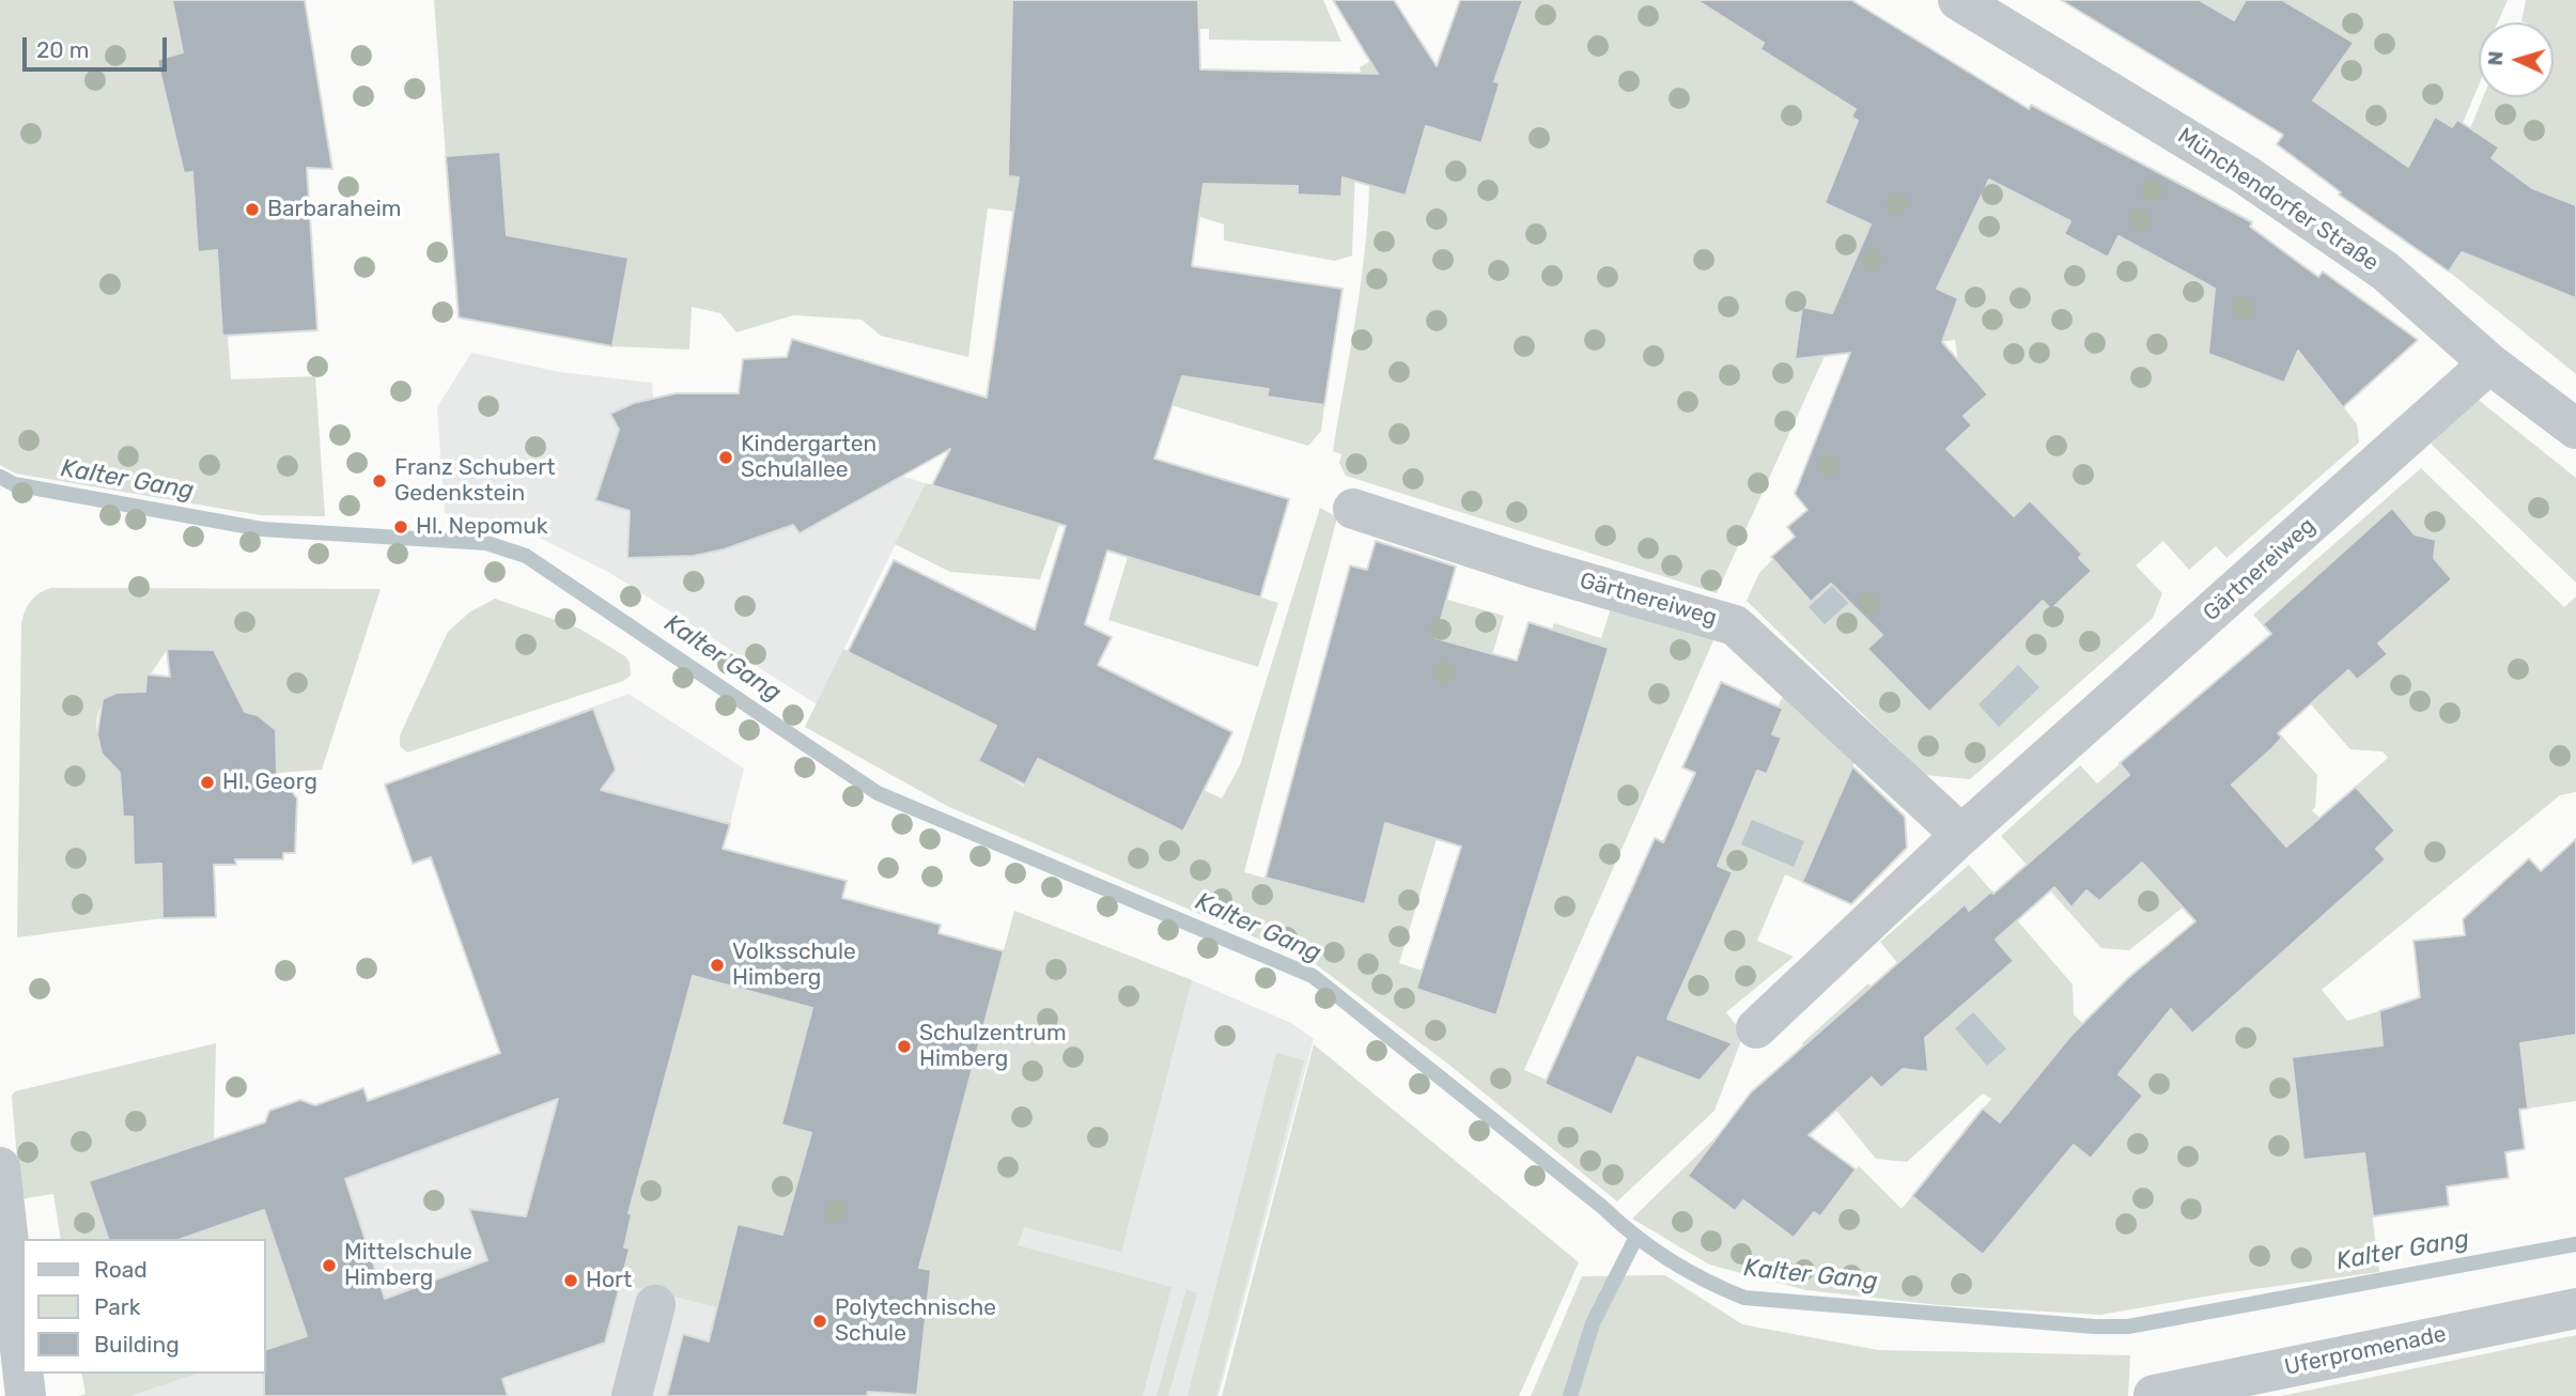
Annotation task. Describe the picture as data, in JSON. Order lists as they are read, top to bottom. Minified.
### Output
{"streets":{"street":["Münchendorfer Straße","Gärtnereiweg","Uferpromenade"]},"crossings":[["Münchendorfer Straße","Gärtnereiweg"]],"water":["Kalter Gang"],"places":["Barbaraheim","Kindergarten Schulallee","Franz Schubert Gedenkstein","Hl. Nepomuk","Hl. Georg","Volksschule Himberg","Schulzentrum Himberg","Mittelschule Himberg","Hort","Polytechnische Schule"],"legend":["Road","Park","Building"],"scale_bar":"20 m","north":"left"}
